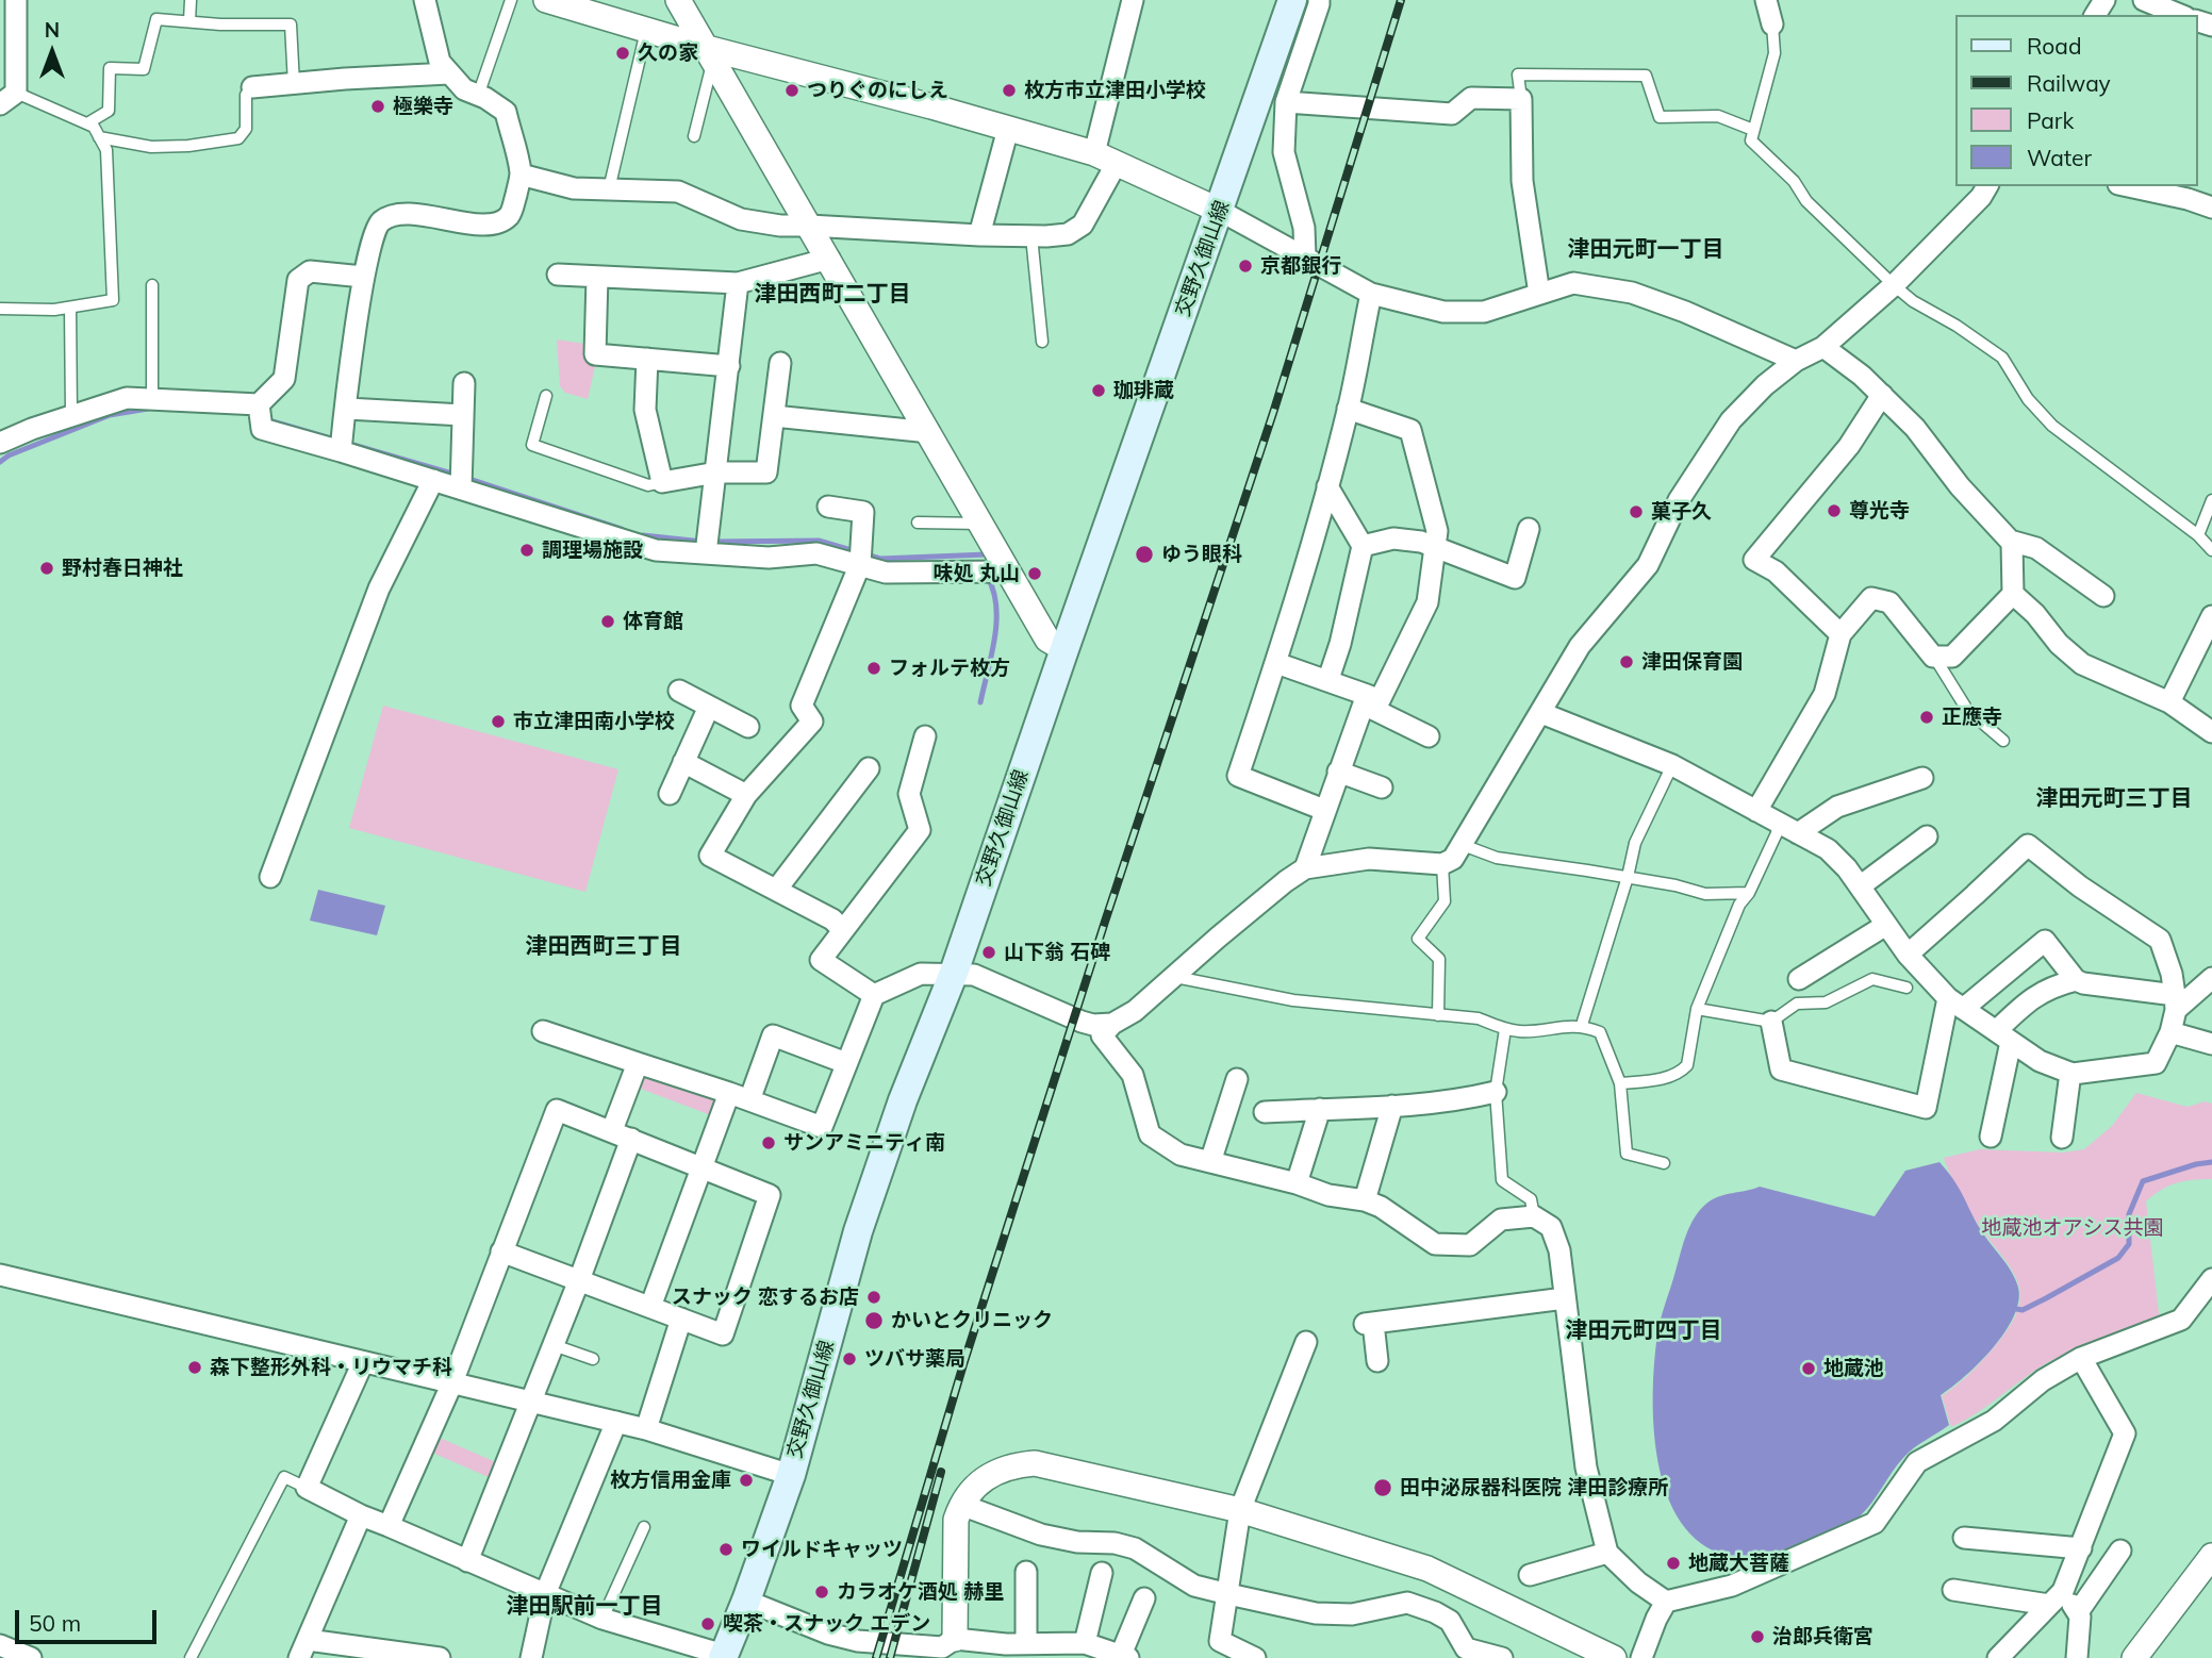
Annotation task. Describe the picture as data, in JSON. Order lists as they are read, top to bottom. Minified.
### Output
{"streets":{"main road":["交野久御山線"]},"districts":["津田元町一丁目","津田西町二丁目","津田元町三丁目","津田西町三丁目","津田元町四丁目","津田駅前一丁目"],"parks":["地蔵池オアシス共園"],"places":["久の家","つりぐのにしえ","枚方市立津田小学校","極樂寺","京都銀行","珈琲蔵","尊光寺","菓子久","調理場施設","ゆう眼科","野村春日神社","味処 丸山","体育館","津田保育園","フォルテ枚方","正應寺","市立津田南小学校","山下翁 石碑","サンアミニティ南","スナック 恋するお店","かいとクリニック","ツバサ薬局","森下整形外科・リウマチ科","地蔵池","枚方信用金庫","田中泌尿器科医院 津田診療所","ワイルドキャッツ","地蔵大菩薩","カラオケ酒処 赫里","喫茶・スナック エデン","治郎兵衛宮"],"legend":["Road","Railway","Park","Water"],"scale_bar":"50 m","north":"top"}
